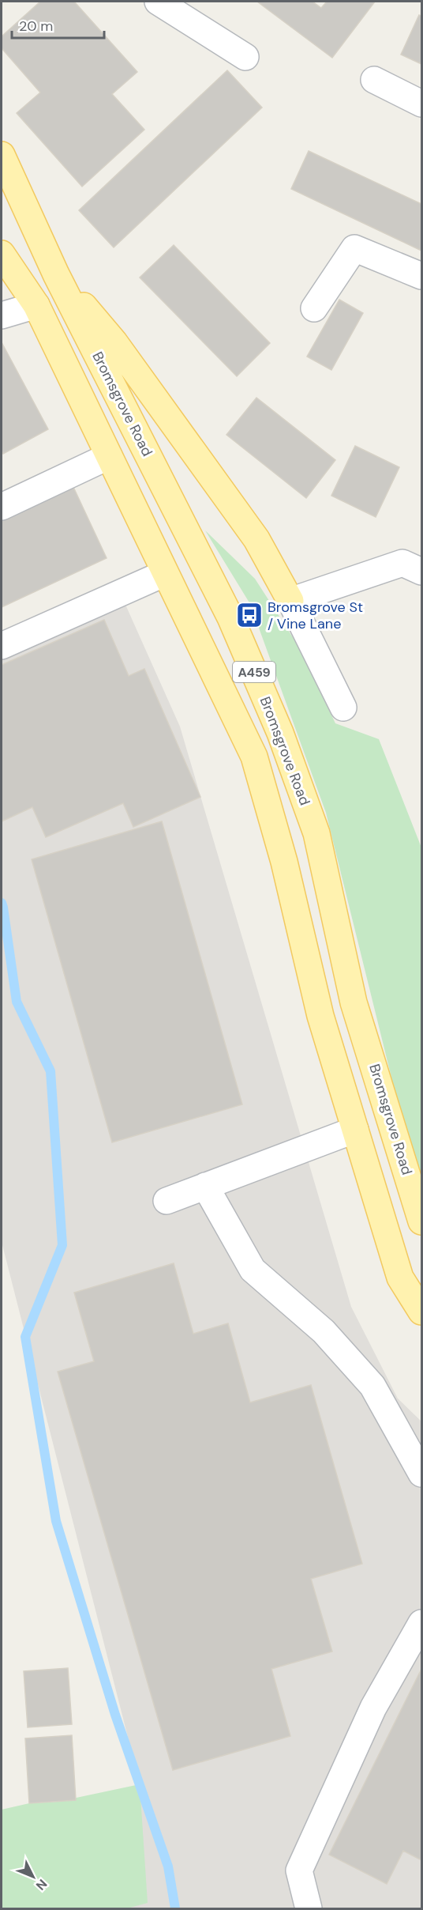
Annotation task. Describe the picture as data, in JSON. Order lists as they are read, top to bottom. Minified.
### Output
{"streets":{"main road":["Bromsgrove Road","A459"]},"places":{"bus stop":["Bromsgrove St / Vine Lane"]},"scale_bar":"20 m","north":"bottom right"}
